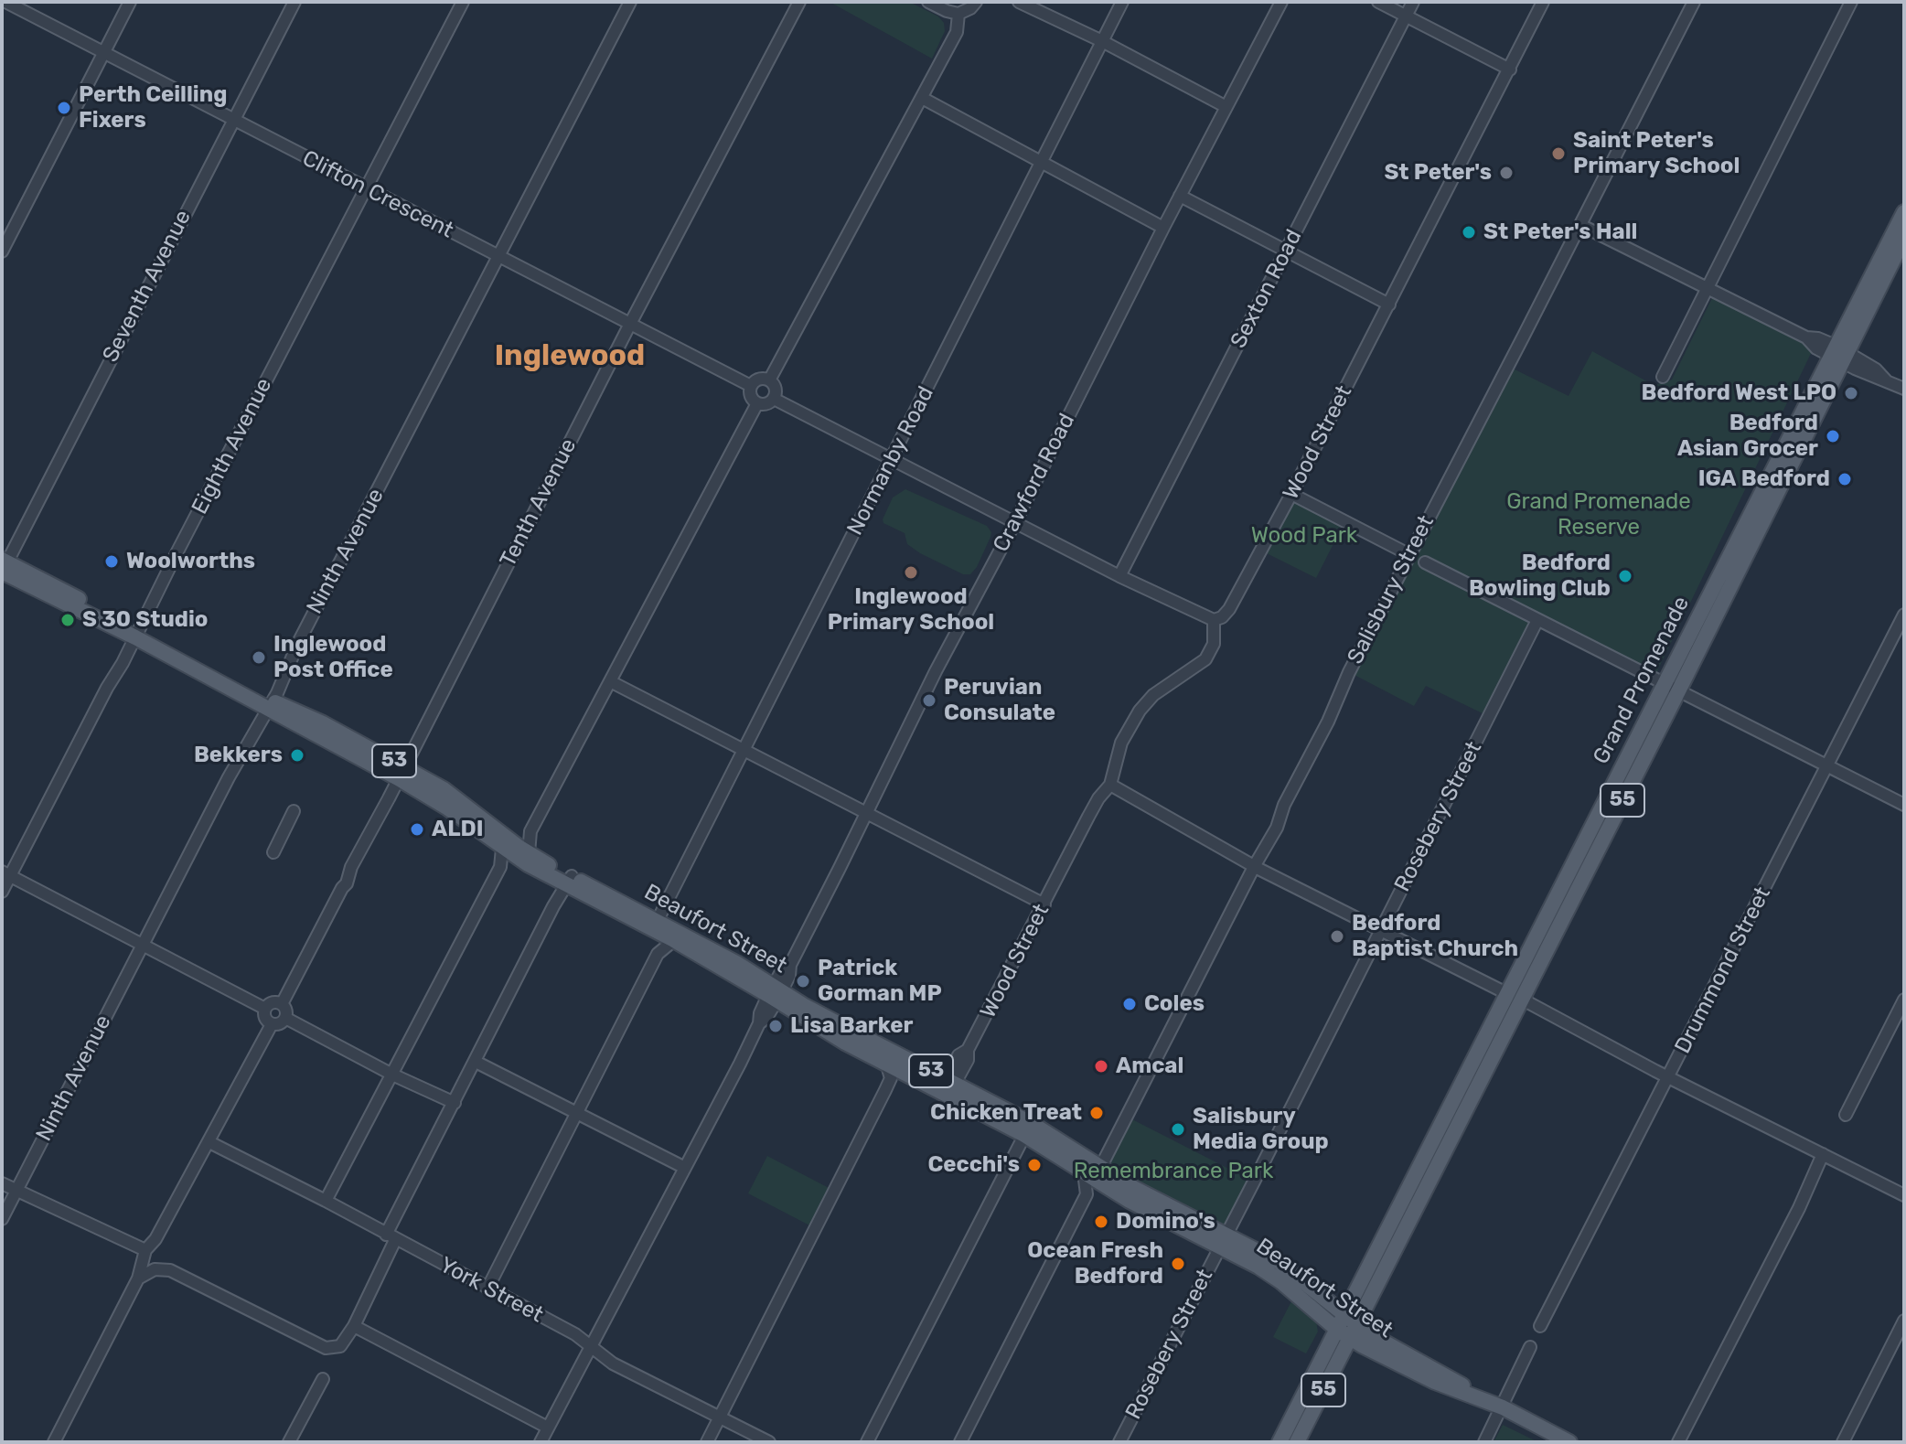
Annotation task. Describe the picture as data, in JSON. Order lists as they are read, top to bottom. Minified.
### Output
{"streets":{"main road":["Grand Promenade","53","55","Beaufort Street"],"street":["Clifton Crescent","Seventh Avenue","Sexton Road","Wood Street","Eighth Avenue","Normanby Road","Crawford Road","Tenth Avenue","Ninth Avenue","Salisbury Street","Rosebery Street","Drummond Street","York Street"]},"crossings":[["Clifton Crescent","Seventh Avenue"],["Clifton Crescent","Eighth Avenue"],["Clifton Crescent","Tenth Avenue"],["Clifton Crescent","Ninth Avenue"],["Seventh Avenue","Beaufort Street"],["Wood Street","Beaufort Street"],["Eighth Avenue","Beaufort Street"],["Normanby Road","Beaufort Street"],["Crawford Road","Beaufort Street"],["Crawford Road","York Street"],["Tenth Avenue","Beaufort Street"],["Ninth Avenue","Beaufort Street"],["Salisbury Street","Beaufort Street"],["Grand Promenade","Beaufort Street"],["Rosebery Street","Beaufort Street"]],"districts":["Inglewood"],"parks":["Grand Promenade Reserve","Wood Park","Remembrance Park"],"places":["Perth Ceilling Fixers","Saint Peter's Primary School","St Peter's","St Peter's Hall","Bedford West LPO","Bedford Asian Grocer","IGA Bedford","Woolworths","Inglewood Primary School","Bedford Bowling Club","S 30 Studio","Inglewood Post Office","Peruvian Consulate","Bekkers","ALDI","Bedford Baptist Church","Patrick Gorman MP","Coles","Lisa Barker","Amcal","Chicken Treat","Salisbury Media Group","Cecchi's","Domino's","Ocean Fresh Bedford"]}
